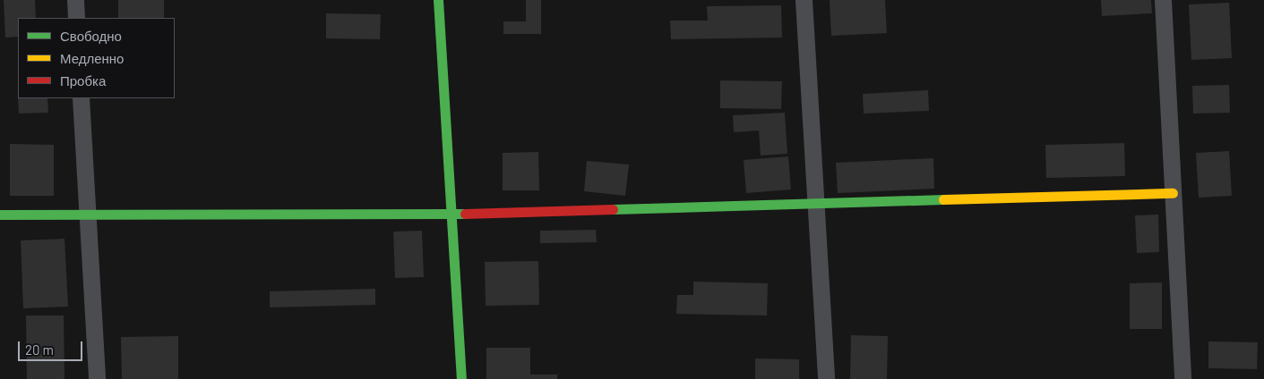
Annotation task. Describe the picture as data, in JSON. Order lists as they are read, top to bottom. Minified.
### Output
{"legend":["Свободно","Медленно","Пробка"],"scale_bar":"20 m"}
